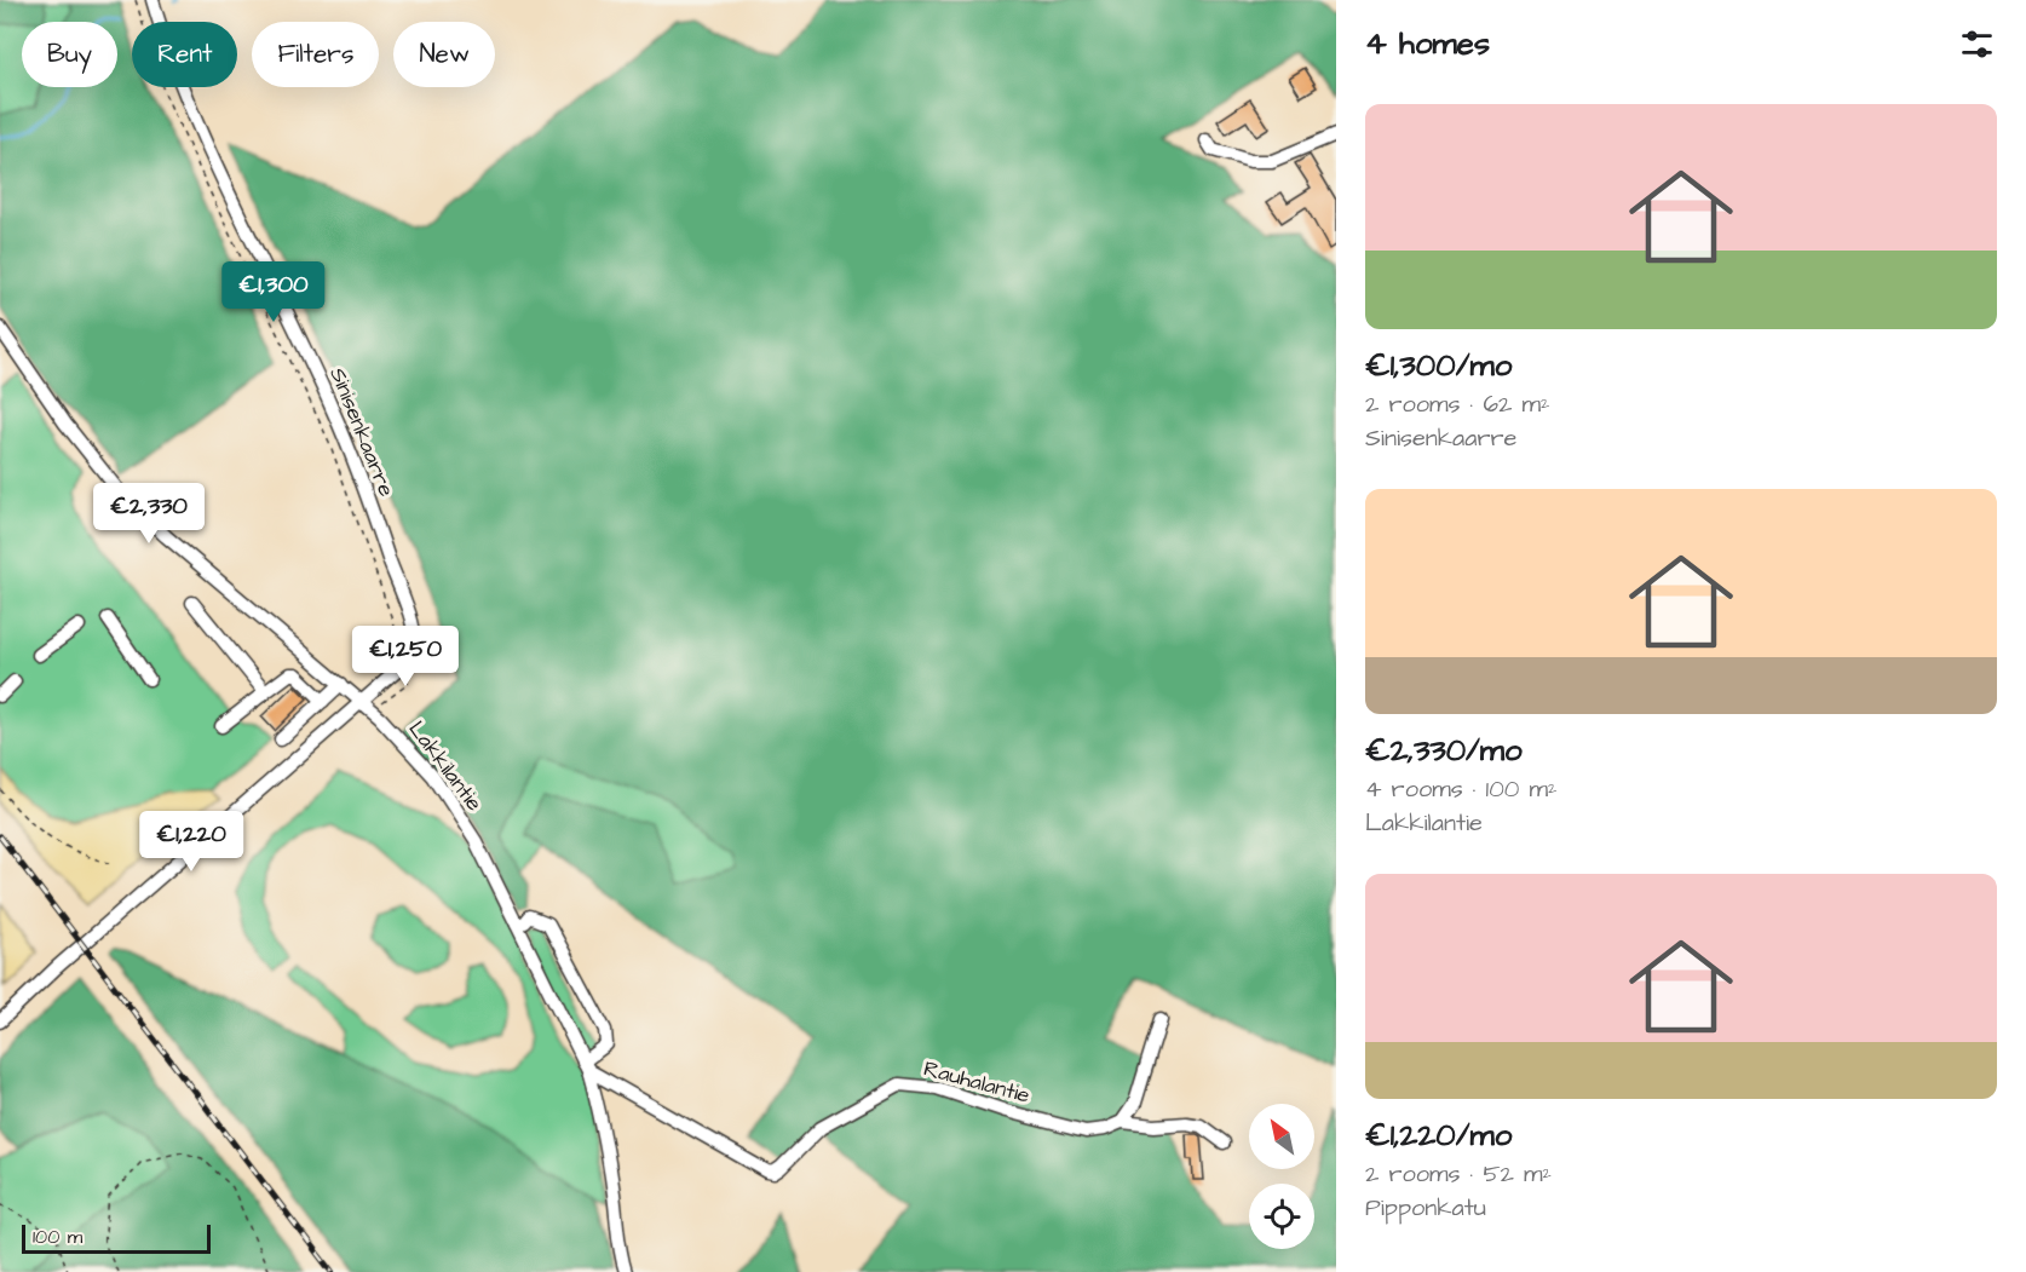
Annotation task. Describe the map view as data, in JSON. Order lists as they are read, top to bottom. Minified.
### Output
{"streets":{"street":["Sinisenkaarre","Lakkilantie","Rauhalantie"]},"crossings":[["Lakkilantie","Rauhalantie"]],"scale_bar":"100 m","north":"top left","page":{"heading":"4 homes","chip":["Buy","Rent","Filters","New"],"list":[{"name":"€1,300/mo","note":"2 rooms · 62 m² · Sinisenkaarre"},{"name":"€2,330/mo","note":"4 rooms · 100 m² · Lakkilantie"},{"name":"€1,220/mo","note":"2 rooms · 52 m² · Pipponkatu"}],"price":["€1,300","€2,330","€1,250","€1,220"],"scale":"100 m"}}
